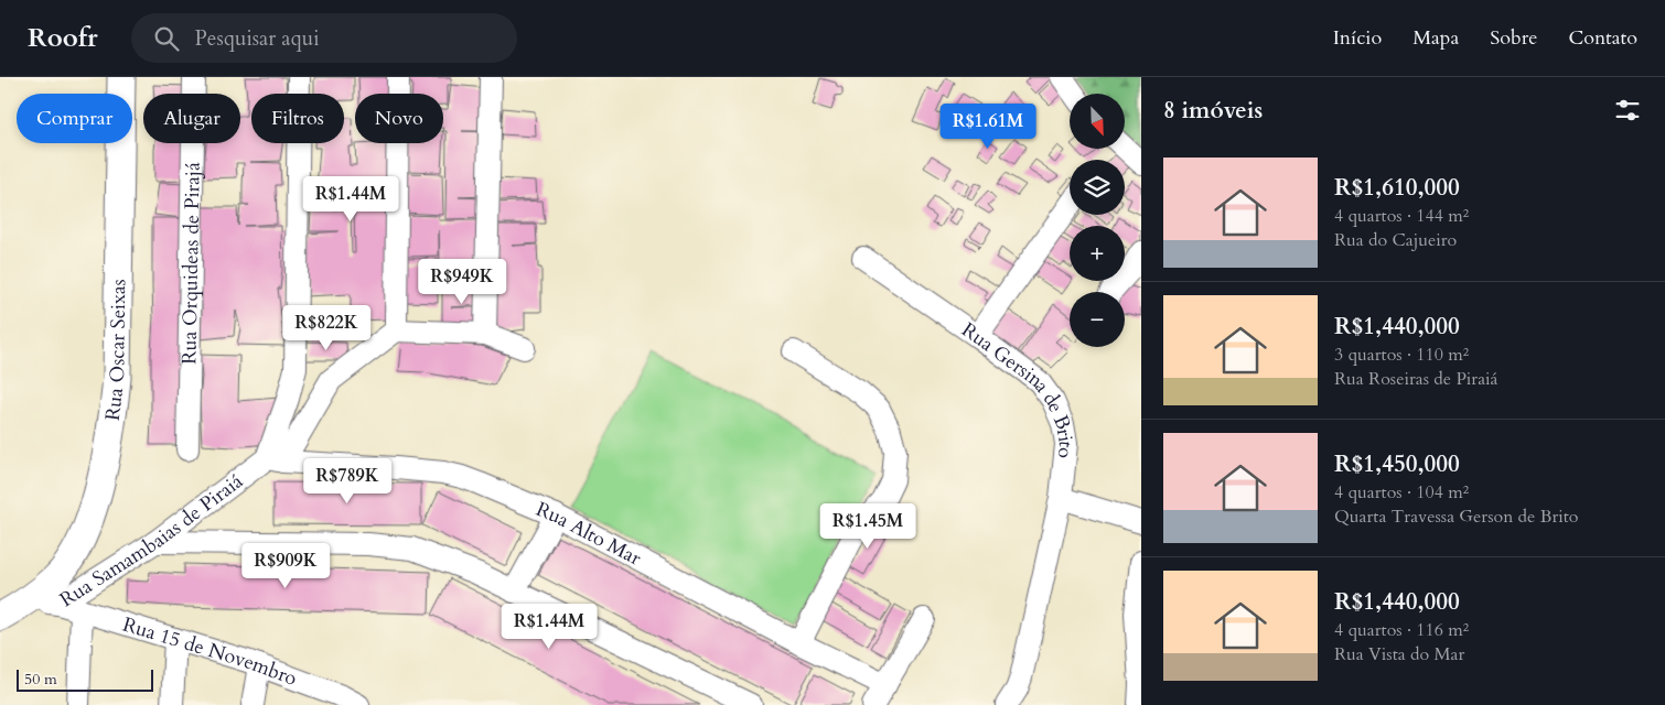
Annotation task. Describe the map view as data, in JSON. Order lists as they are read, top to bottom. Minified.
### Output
{"streets":{"main road":["Rua Oscar Seixas"],"street":["Rua Orquideas de Pirajá","Rua Gersina de Brito","Rua Alto Mar","Rua Samambaias de Piraiá","Rua 15 de Novembro"]},"crossings":[["Rua Oscar Seixas","Rua Samambaias de Piraiá"],["Rua Alto Mar","Rua Samambaias de Piraiá"],["Rua Samambaias de Piraiá","Rua 15 de Novembro"]],"scale_bar":"50 m","north":"bottom right","page":{"header":"Roofr","search":"Pesquisar aqui","nav":["Início","Mapa","Sobre","Contato"],"heading":"8 imóveis","map_buttons":["+","−"],"chip":["Comprar","Alugar","Filtros","Novo"],"price":["R$1.61M","R$1.44M","R$949K","R$822K","R$789K","R$1.45M","R$909K","R$1.44M"],"list":[{"name":"R$1,610,000","note":"4 quartos · 144 m² · Rua do Cajueiro"},{"name":"R$1,440,000","note":"3 quartos · 110 m² · Rua Roseiras de Piraiá"},{"name":"R$1,450,000","note":"4 quartos · 104 m² · Quarta Travessa Gerson de Brito"},{"name":"R$1,440,000","note":"4 quartos · 116 m² · Rua Vista do Mar"}],"scale":"50 m"}}
